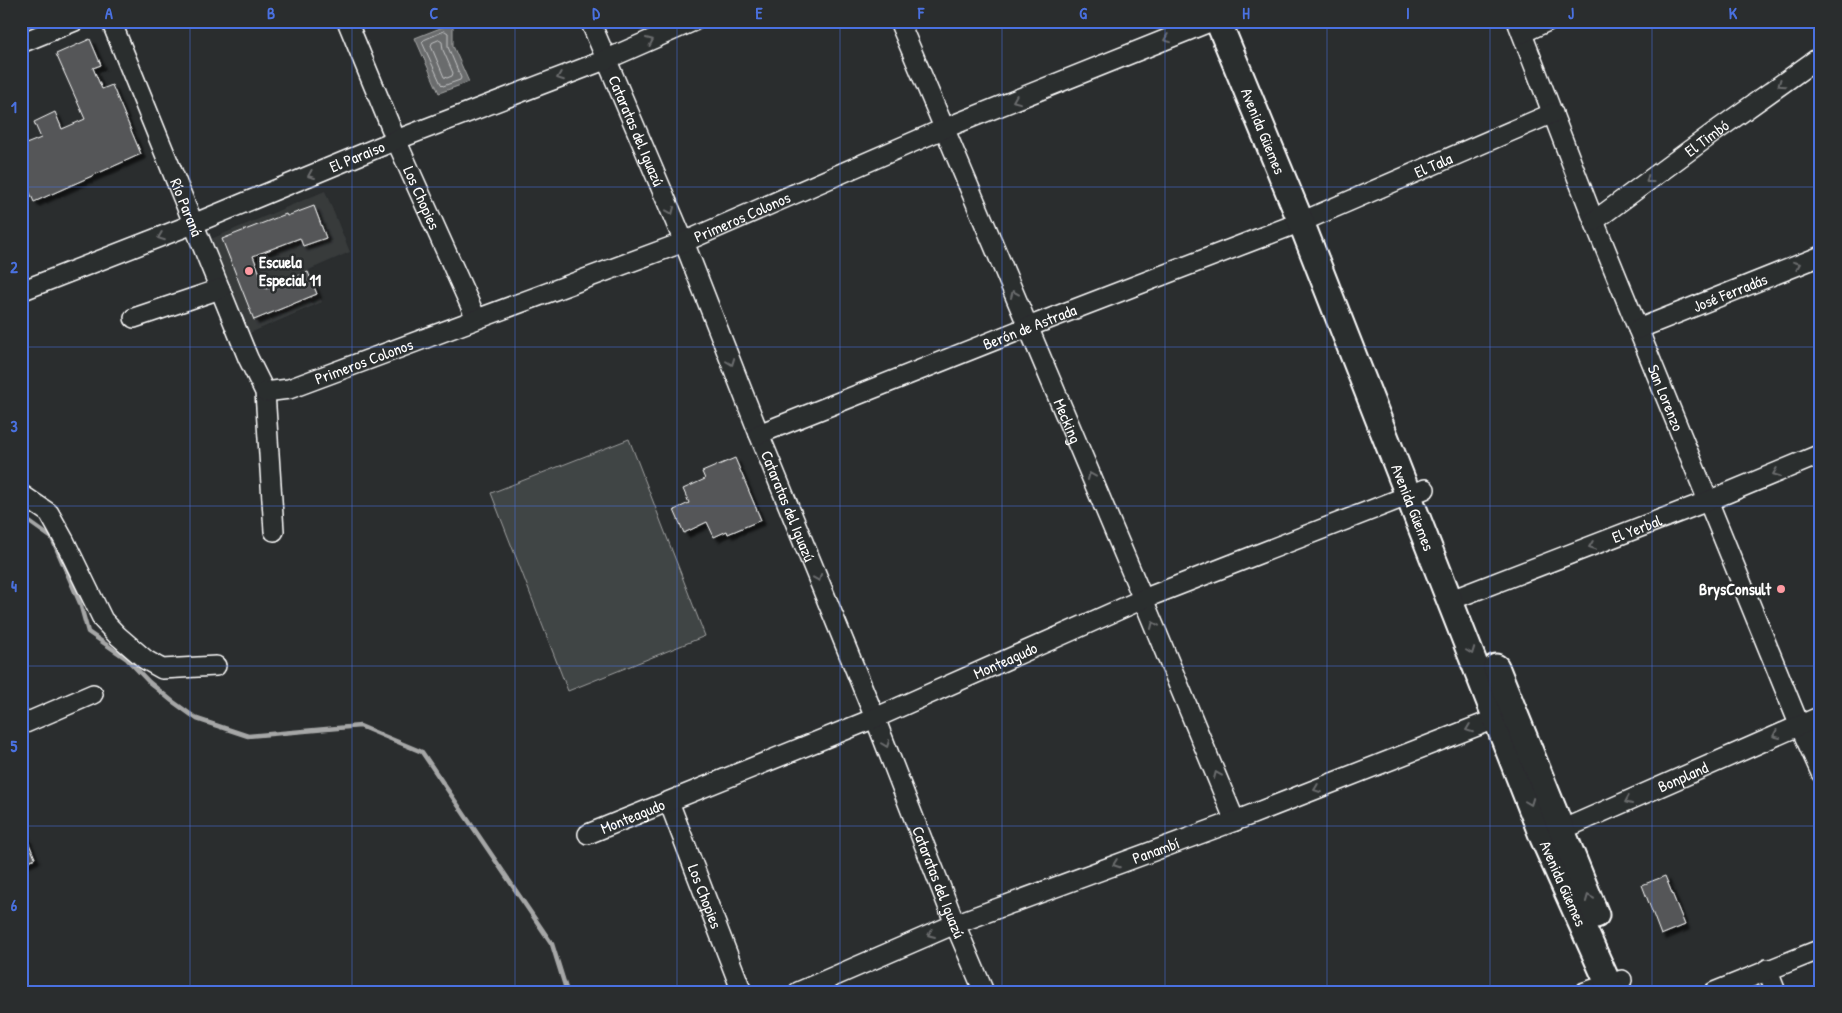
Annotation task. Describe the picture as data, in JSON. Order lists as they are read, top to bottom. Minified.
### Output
{"streets":{"main road":["Avenida Güemes"],"street":["Cataratas del Iguazú","El Timbó","El Paraiso","El Tala","Los Chopies","Río Paraná","Primeros Colonos","José Ferradás","Berón de Astrada","San Lorenzo","Mecking","El Yerbal","Monteagudo","Bonpland","Panambí"]},"crossings":[["Cataratas del Iguazú","El Paraiso"],["Cataratas del Iguazú","Primeros Colonos"],["Cataratas del Iguazú","Berón de Astrada"],["Cataratas del Iguazú","Monteagudo"],["Cataratas del Iguazú","Panambí"],["Avenida Güemes","El Tala"],["Avenida Güemes","Berón de Astrada"],["Avenida Güemes","El Yerbal"],["Avenida Güemes","Monteagudo"],["Avenida Güemes","Bonpland"],["Avenida Güemes","Panambí"],["El Timbó","San Lorenzo"],["El Paraiso","Los Chopies"],["El Paraiso","Río Paraná"],["El Tala","Berón de Astrada"],["El Tala","San Lorenzo"],["Los Chopies","Primeros Colonos"],["Los Chopies","Monteagudo"],["Río Paraná","Primeros Colonos"],["Primeros Colonos","Mecking"],["José Ferradás","San Lorenzo"],["Berón de Astrada","Mecking"],["San Lorenzo","El Yerbal"],["San Lorenzo","Bonpland"],["Mecking","Monteagudo"],["Mecking","Panambí"]],"one_way":["Cataratas del Iguazú","El Timbó","José Ferradás","Mecking","El Yerbal","Bonpland","Panambí"],"places":["Escuela Especial 11","BrysConsult"],"grid":{"columns":["A","B","C","D","E","F","G","H","I","J","K"],"rows":["1","2","3","4","5","6"]}}
